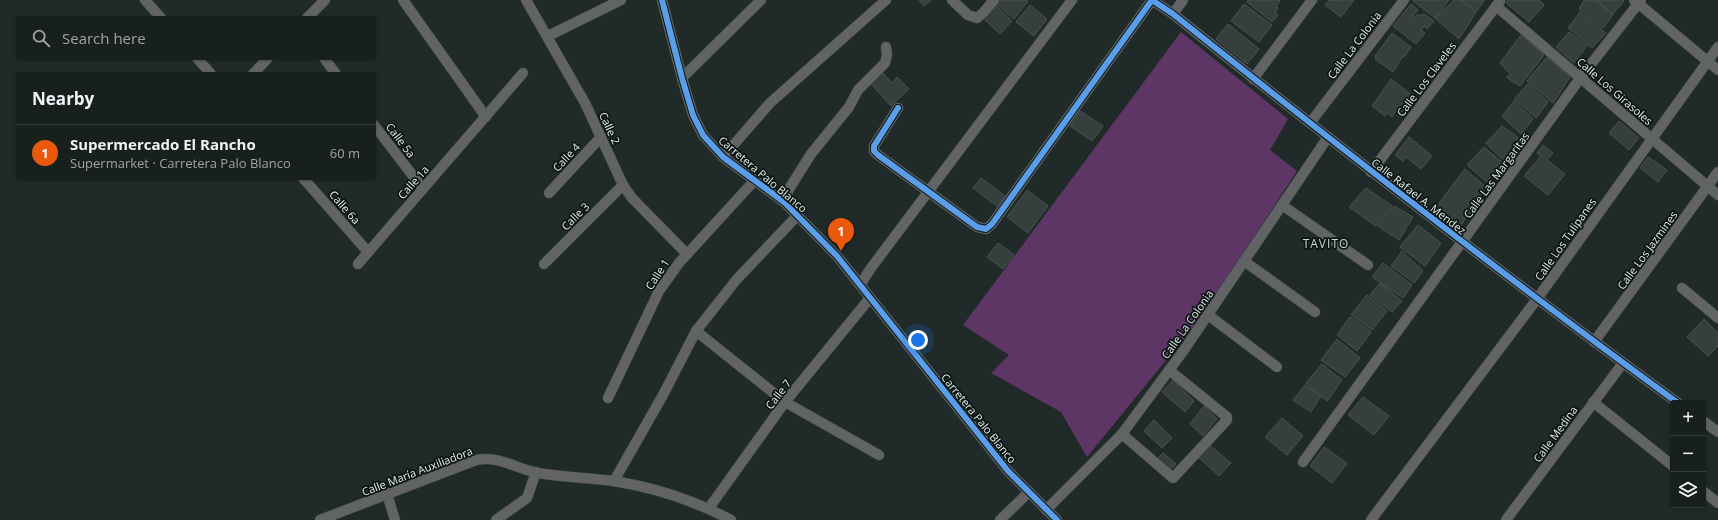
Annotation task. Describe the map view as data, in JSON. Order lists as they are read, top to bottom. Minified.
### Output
{"streets":{"street":["Calle La Colonia","Calle Los Claveles","Calle Los Girasoles","Calle 2","Calle 5a","Calle 4","Carretera Palo Blanco","Calle Las Margaritas","Calle 1a","Calle Rafael A. Mendez","Calle 6a","Calle 3","Calle Los Tulipanes","Calle Los Jazmines","Calle 1","Calle 7","Calle Medina","Calle María Auxiliadora"]},"crossings":[["Calle La Colonia","Carretera Palo Blanco"],["Calle La Colonia","Calle Rafael A. Mendez"],["Calle Los Claveles","Calle Los Girasoles"],["Calle Los Claveles","Calle Rafael A. Mendez"],["Calle Los Girasoles","Calle Las Margaritas"],["Calle Los Girasoles","Calle Los Tulipanes"],["Calle Los Girasoles","Calle Los Jazmines"],["Calle 2","Calle 4"],["Calle 2","Calle 3"],["Calle 2","Calle 1"],["Calle 5a","Calle 1a"],["Carretera Palo Blanco","Calle 1"],["Carretera Palo Blanco","Calle 7"],["Calle Las Margaritas","Calle Rafael A. Mendez"],["Calle 1a","Calle 6a"],["Calle Rafael A. Mendez","Calle Los Tulipanes"],["Calle Rafael A. Mendez","Calle Los Jazmines"],["Calle Rafael A. Mendez","Calle Medina"],["Calle 7","Calle María Auxiliadora"]],"districts":["TAVITO"],"page":{"search":"Search here","heading":"Nearby","list":[{"mark":"1","name":"Supermercado El Rancho","note":"Supermarket · Carretera Palo Blanco","value":"60 m"}],"pins":"1","map_buttons":["+","−"]}}
